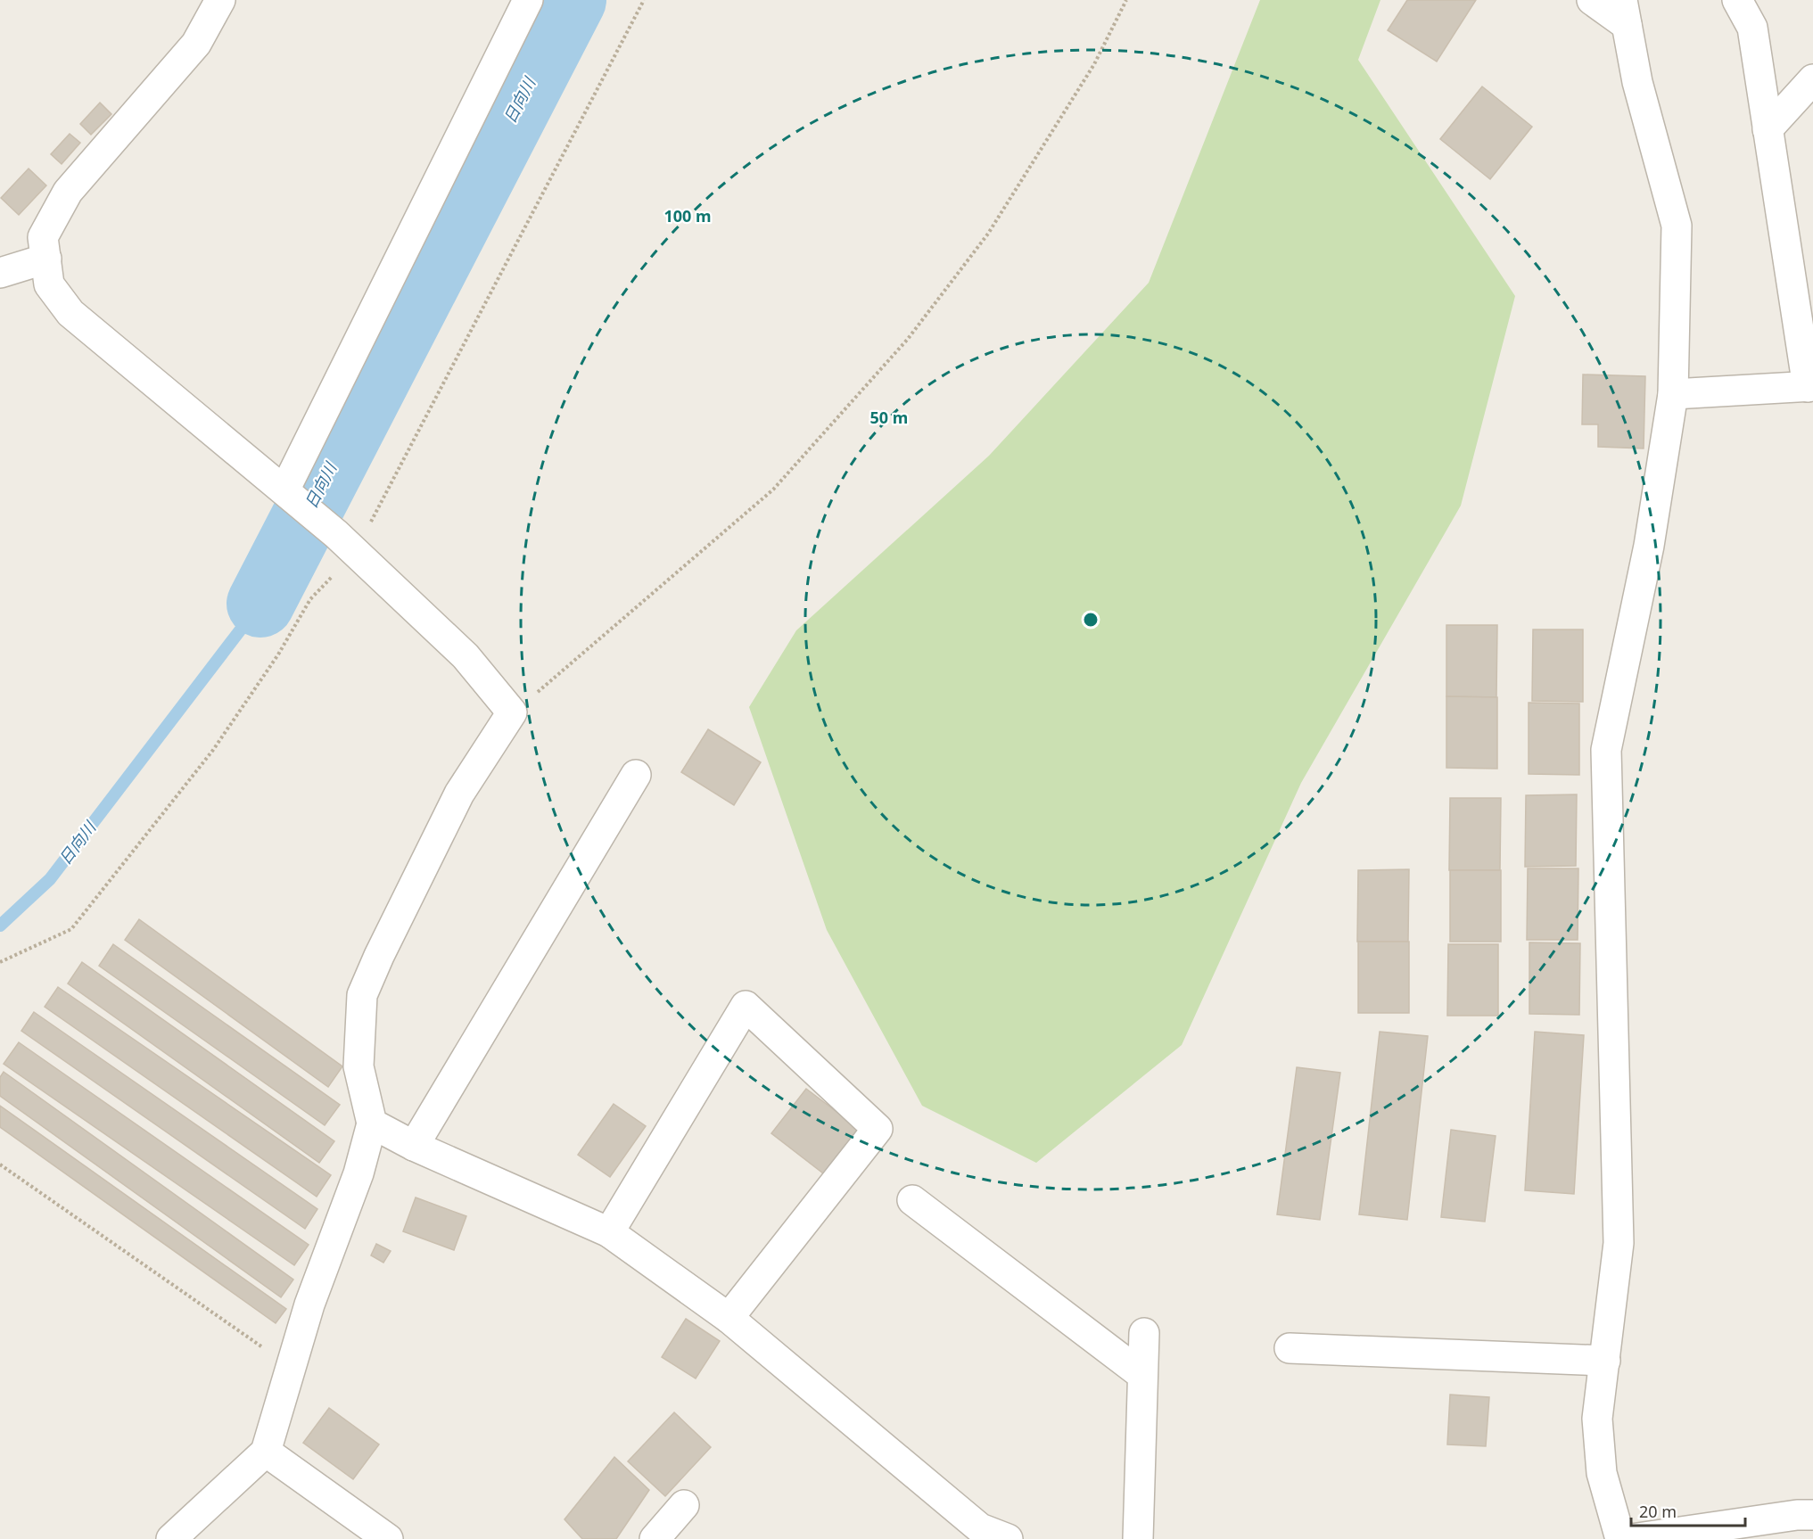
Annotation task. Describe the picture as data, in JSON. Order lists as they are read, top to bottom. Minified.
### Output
{"water":["日向川"],"scale_bar":"20 m","rings":["100 m","50 m"]}
